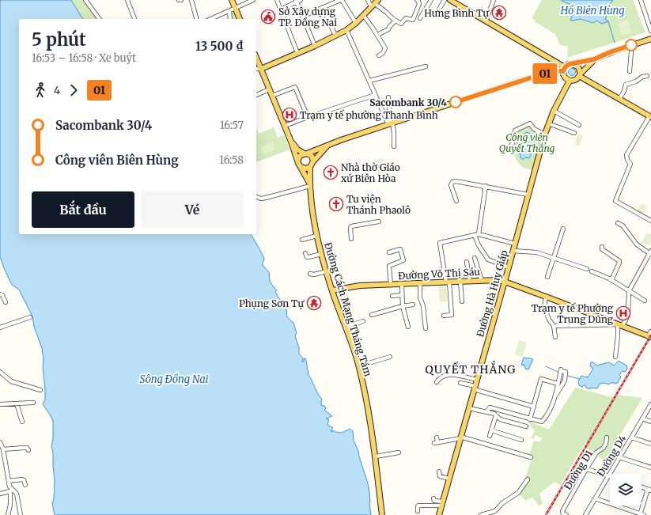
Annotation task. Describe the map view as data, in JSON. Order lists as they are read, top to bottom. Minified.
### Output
{"streets":{"main road":["Đường Võ Thị Sáu","Đường Hà Huy Giáp","Đường Cách Mạng Tháng Tám"],"street":["Đường D4","Đường D1"]},"crossings":[["Đường Võ Thị Sáu","Đường Hà Huy Giáp"],["Đường Võ Thị Sáu","Đường Cách Mạng Tháng Tám"]],"districts":["QUYẾT THẮNG"],"water":["Hồ Biên Hùng","Sông Đồng Nai"],"parks":["Công viên Quyết Thắng"],"places":{"temple":["Hưng Bình Tự","Phụng Sơn Tự"],"public building":["Sở Xây dựng TP. Đồng Nai"],"other":["Sacombank 30/4"],"hospital":["Trạm y tế phường Thanh Bình","Trạm y tế Phường Trung Dũng"],"church":["Nhà thờ Giáo xứ Biên Hòa","Tu viện Thánh Phaolô"]},"lines":["bus line 01"],"page":{"on_map":"01","heading":["5 phút","16:53 – 16:58 · Xe buýt","13 500 ₫"],"legs":["4","01"],"list":[{"name":"Sacombank 30/4","value":"16:57"},{"name":"Công viên Biên Hùng","value":"16:58"}],"buttons":["Bắt đầu","Vé"]}}
